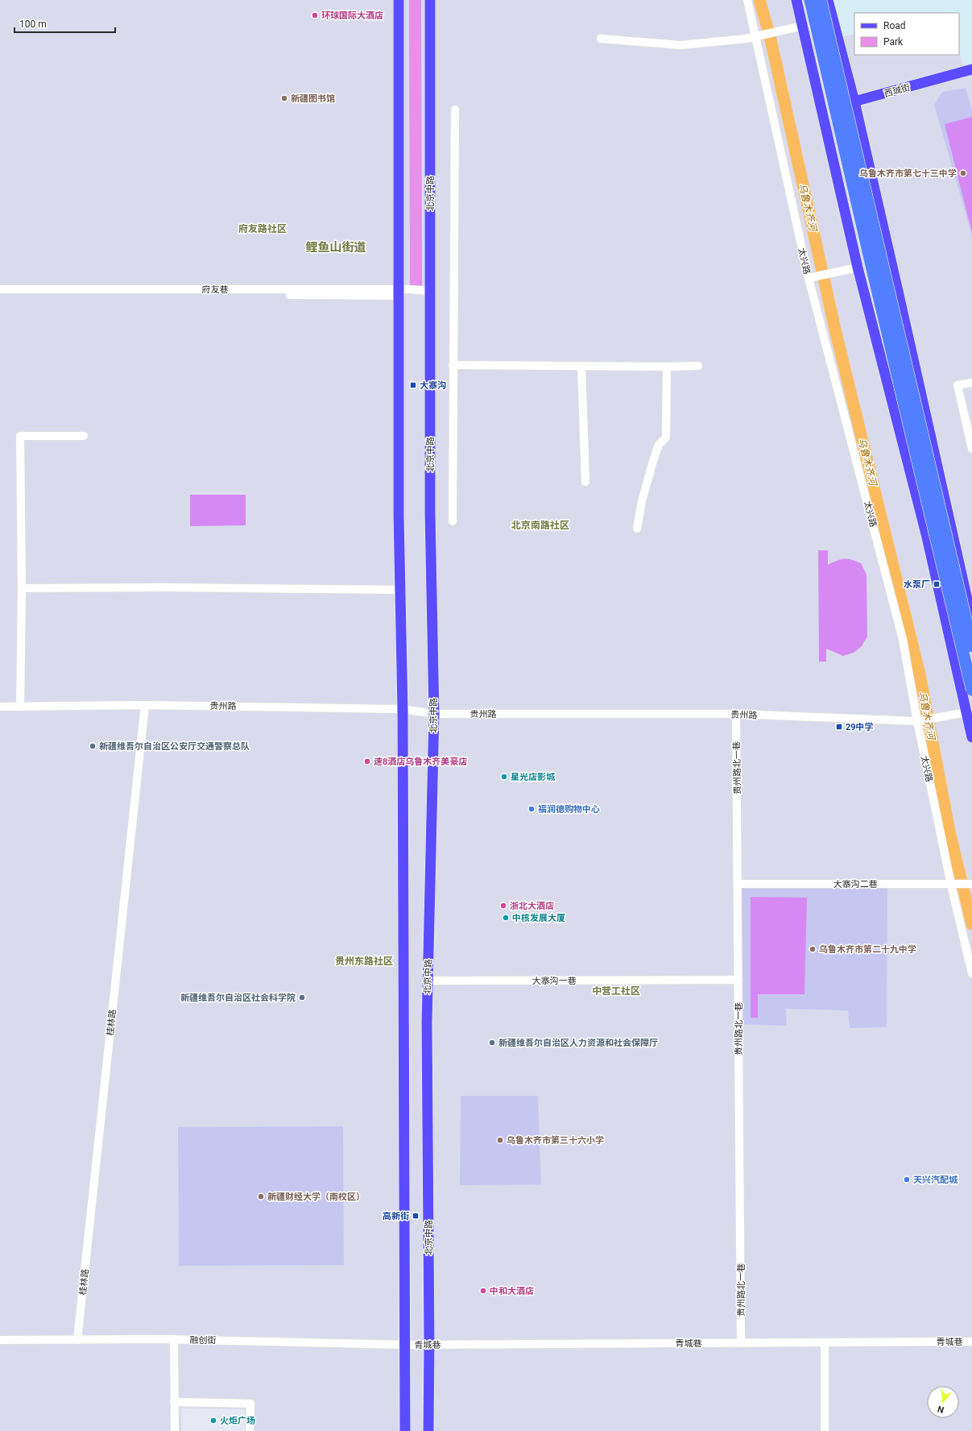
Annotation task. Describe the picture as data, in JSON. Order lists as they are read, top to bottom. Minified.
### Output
{"streets":{"main road":["西珹街","北京中路"],"street":["太兴路","府友巷","贵州路","贵州路北一巷","大寨沟二巷","大寨沟一巷","桂林路","融创街","青城巷"]},"crossings":[["北京中路","府友巷"],["北京中路","贵州路"],["北京中路","大寨沟一巷"],["北京中路","青城巷"],["太兴路","贵州路"],["太兴路","大寨沟二巷"],["贵州路","贵州路北一巷"],["贵州路","桂林路"],["贵州路北一巷","大寨沟二巷"],["贵州路北一巷","大寨沟一巷"],["贵州路北一巷","青城巷"],["桂林路","融创街"],["融创街","青城巷"]],"districts":["府友路社区","鲤鱼山街道","北京南路社区","贵州东路社区","中营工社区"],"water":["乌鲁木齐河"],"places":{"other":["环球国际大酒店","新疆图书馆","乌鲁木齐市第七十三中学","新疆维吾尔自治区公安厅交通警察总队","速8酒店乌鲁木齐美豪店","星光店影城","福润德购物中心","浙北大酒店","中核发展大厦","乌鲁木齐市第二十九中学","新疆维吾尔自治区社会科学院","新疆维吾尔自治区人力资源和社会保障厅","乌鲁木齐市第三十六小学","天兴汽配城","新疆财经大学（南校区）","中和大酒店","火炬广场"],"transit":["大寨沟","水泵厂","29中学","高新街"]},"legend":["Road","Park"],"scale_bar":"100 m","north":"bottom"}
